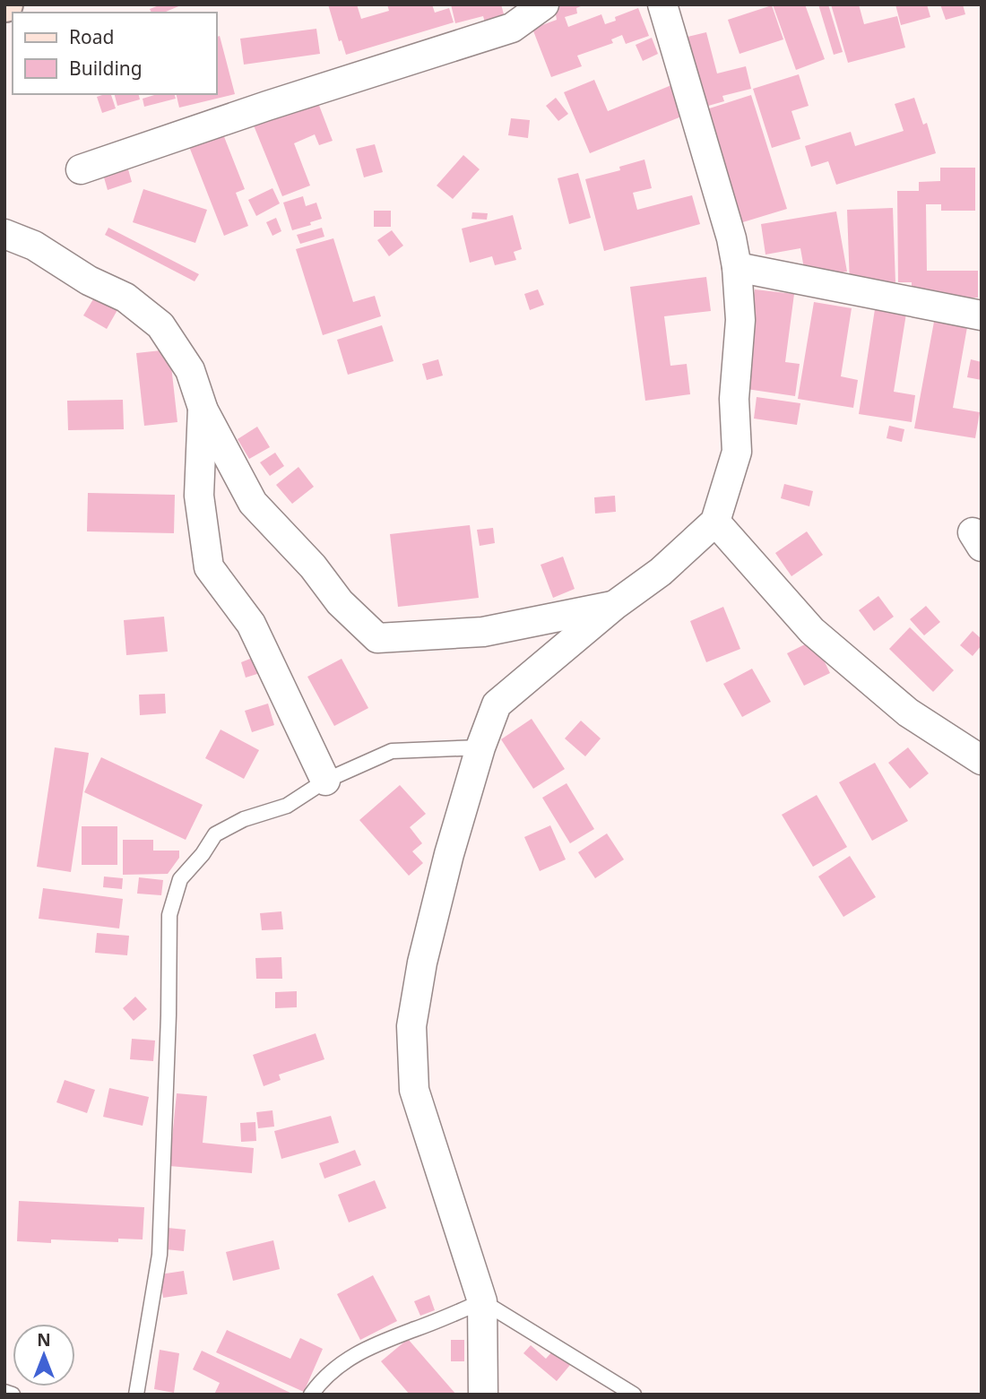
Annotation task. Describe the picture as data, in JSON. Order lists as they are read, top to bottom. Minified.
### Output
{"legend":["Road","Building"],"north":"top"}
